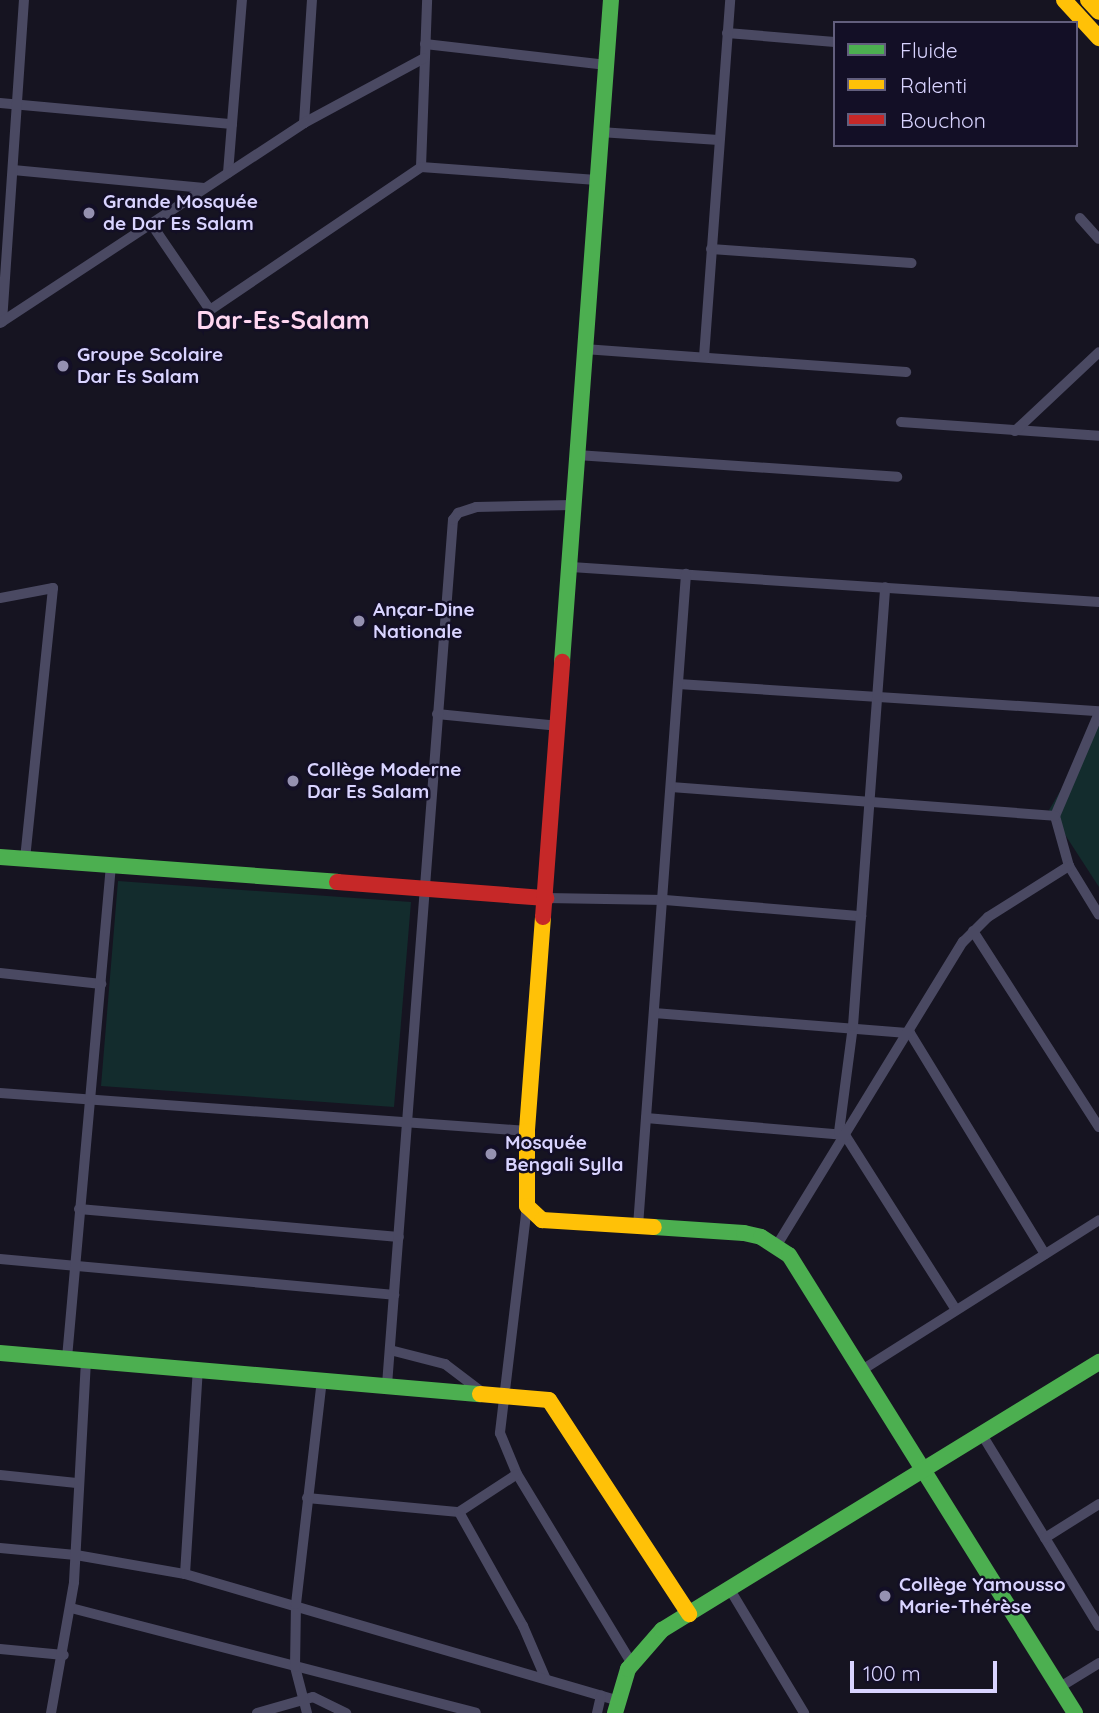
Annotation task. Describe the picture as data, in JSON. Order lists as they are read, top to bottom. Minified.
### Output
{"districts":["Dar-Es-Salam"],"places":["Grande Mosquée de Dar Es Salam","Groupe Scolaire Dar Es Salam","Ançar-Dine Nationale","Collège Moderne Dar Es Salam","Mosquée Bengali Sylla","Collège Yamousso Marie-Thérèse"],"legend":["Fluide","Ralenti","Bouchon"],"scale_bar":"100 m"}
